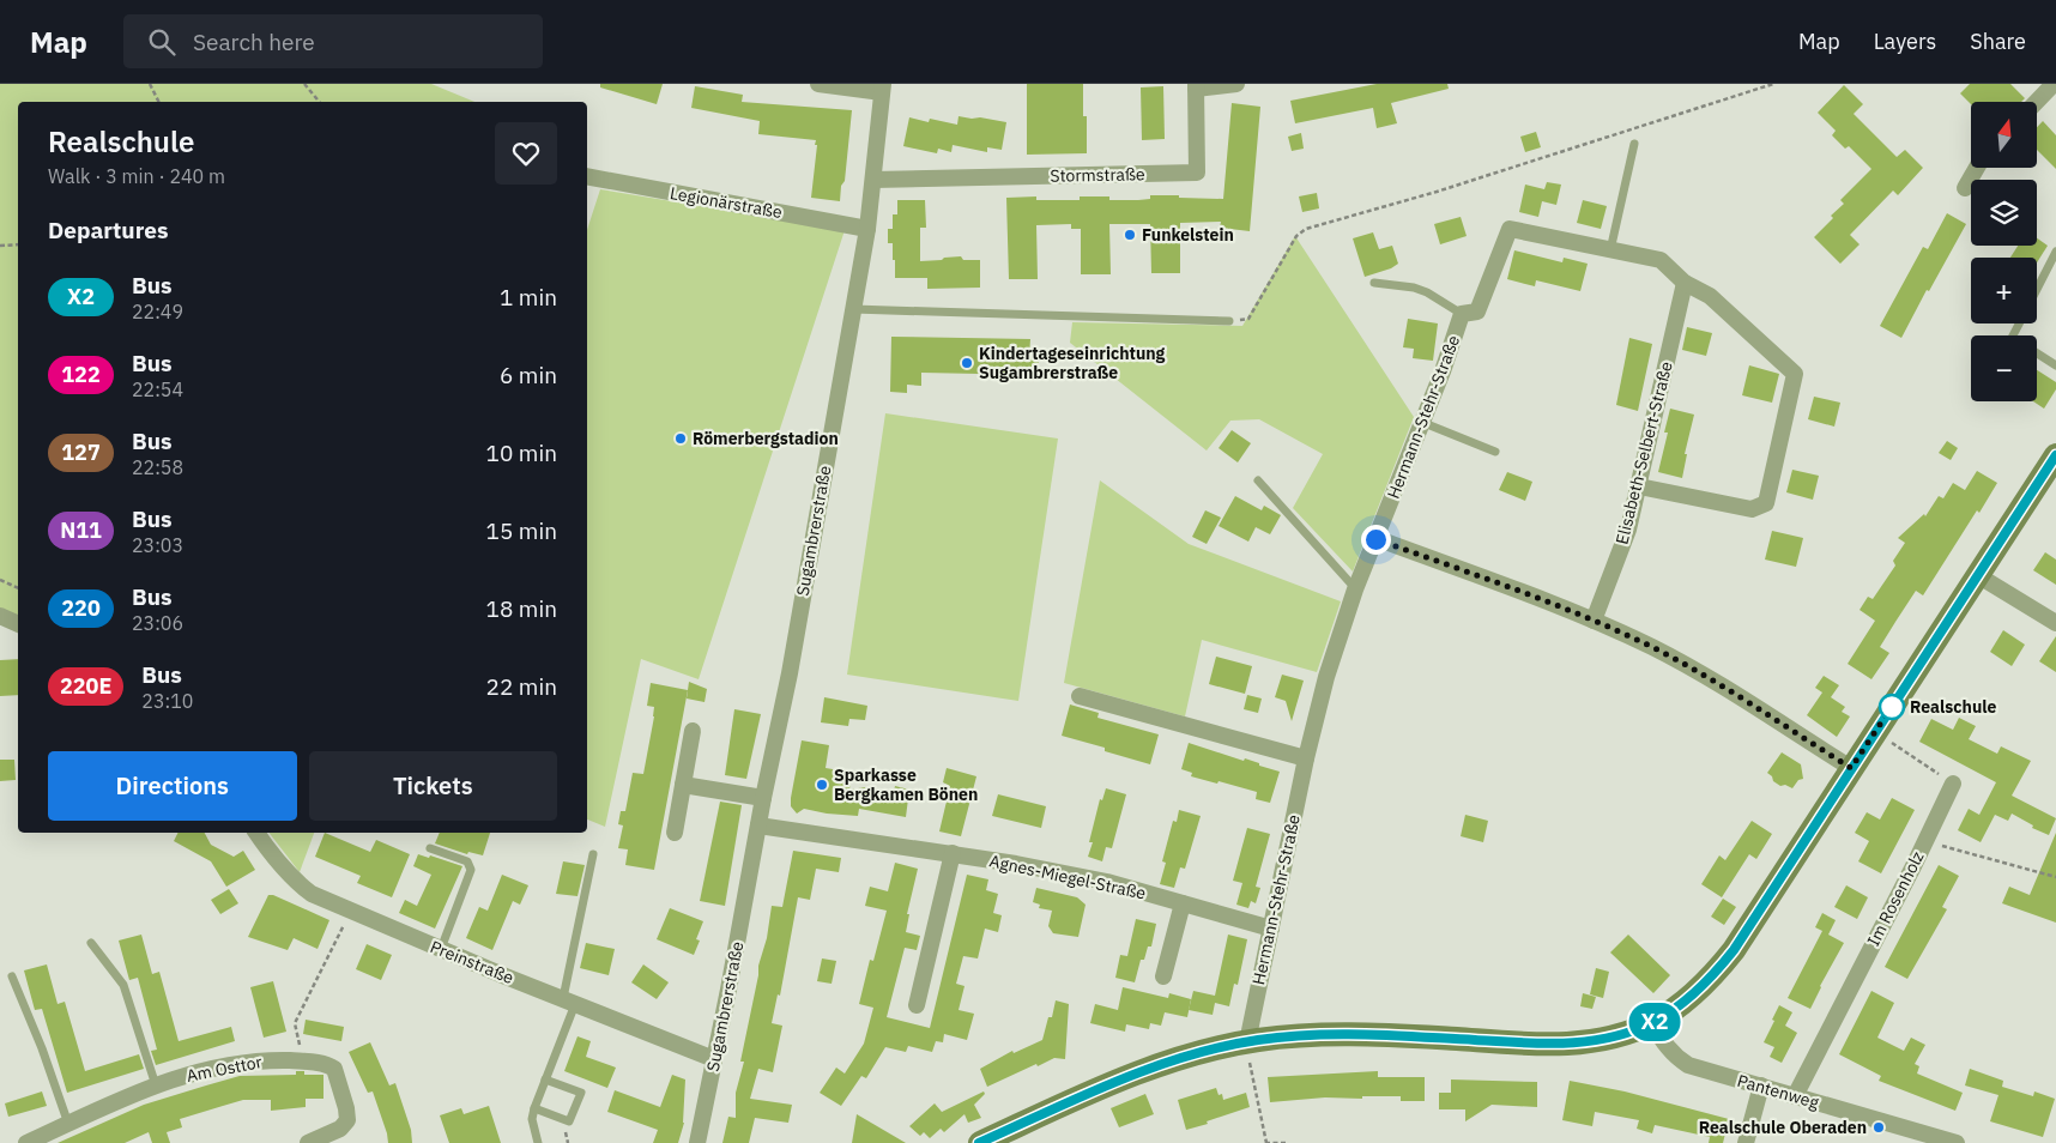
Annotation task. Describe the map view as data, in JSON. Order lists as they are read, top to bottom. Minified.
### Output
{"streets":{"street":["Stormstraße","Legionärstraße","Hermann-Stehr-Straße","Elisabeth-Selbert-Straße","Sugambrerstraße","Agnes-Miegel-Straße","Im Rosenholz","Preinstraße","Am Osttor","Pantenweg"]},"crossings":[["Stormstraße","Sugambrerstraße"],["Legionärstraße","Sugambrerstraße"],["Hermann-Stehr-Straße","Agnes-Miegel-Straße"],["Sugambrerstraße","Agnes-Miegel-Straße"],["Sugambrerstraße","Preinstraße"],["Im Rosenholz","Pantenweg"]],"places":["Funkelstein","Kindertageseinrichtung Sugambrerstraße","Römerbergstadion","Realschule","Sparkasse Bergkamen Bönen","Realschule Oberaden"],"lines":["bus line X2"],"north":"top","page":{"header":"Map","search":"Search here","nav":["Map","Layers","Share"],"on_map":"X2","map_buttons":["+","−"],"heading":[["Realschule","Walk · 3 min · 240 m"],"Departures"],"list":[{"mark":"X2","name":"Bus","note":"22:49","value":"1 min"},{"mark":"122","name":"Bus","note":"22:54","value":"6 min"},{"mark":"127","name":"Bus","note":"22:58","value":"10 min"},{"mark":"N11","name":"Bus","note":"23:03","value":"15 min"},{"mark":"220","name":"Bus","note":"23:06","value":"18 min"},{"mark":"220E","name":"Bus","note":"23:10","value":"22 min"}],"buttons":["Directions","Tickets"]}}
